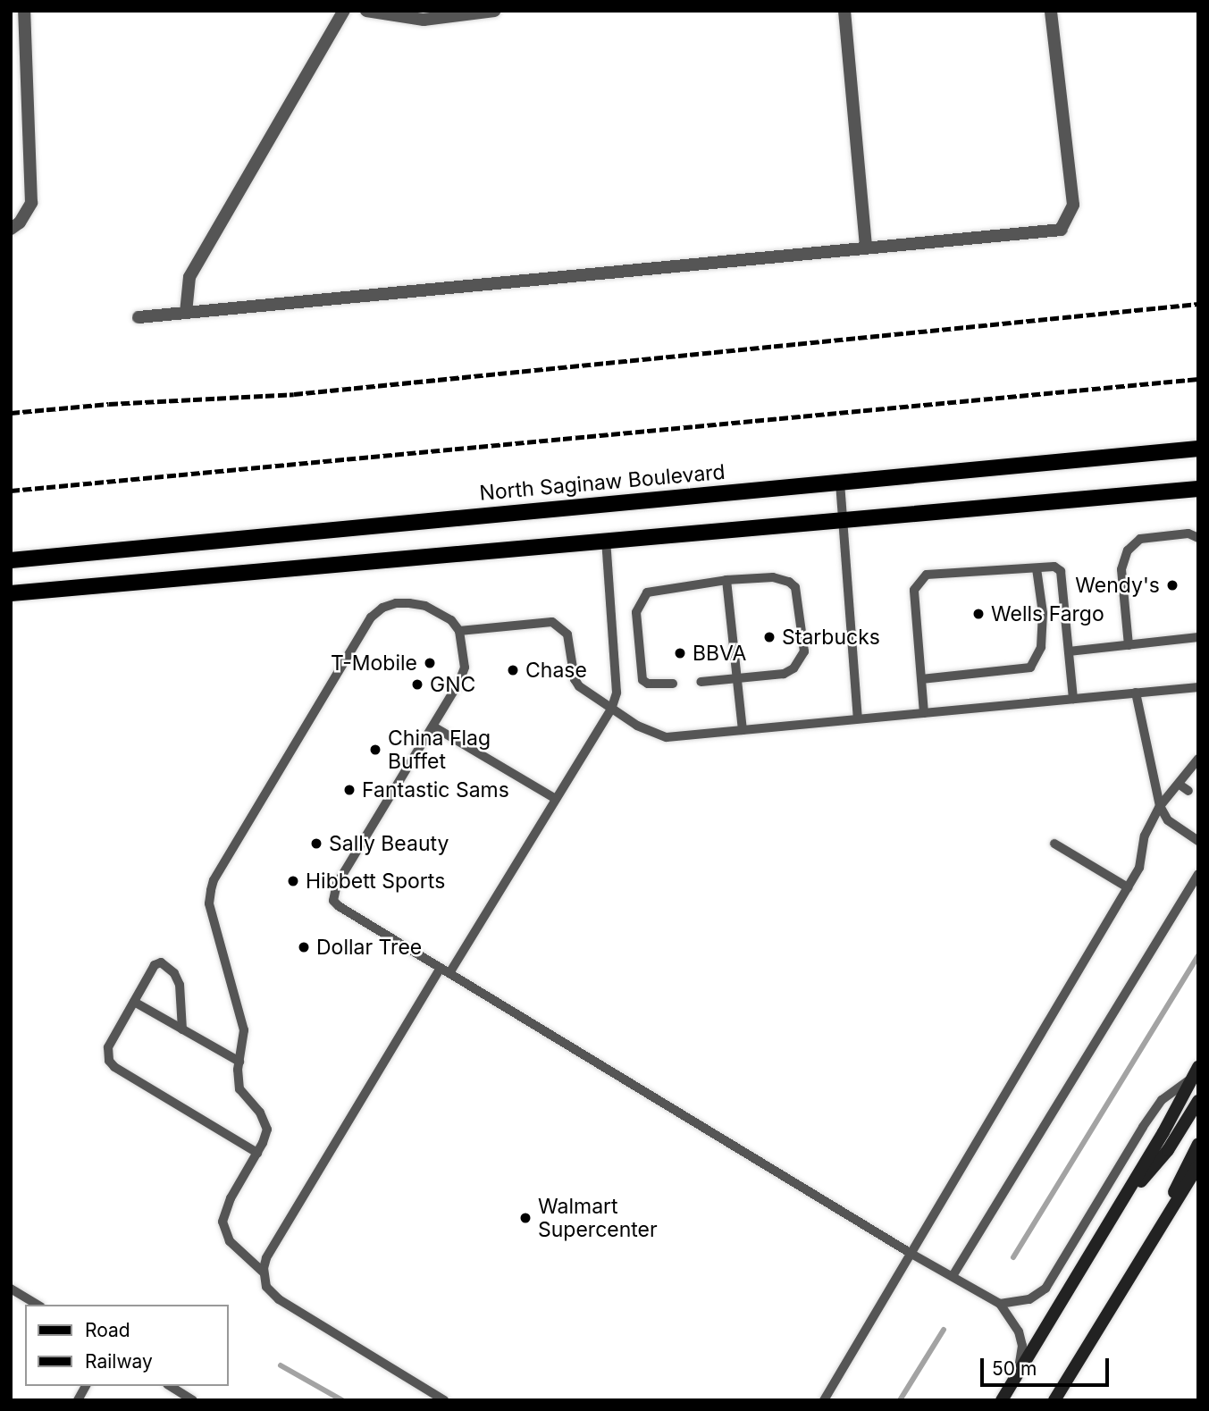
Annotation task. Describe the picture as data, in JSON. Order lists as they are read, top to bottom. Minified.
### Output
{"streets":{"main road":["North Saginaw Boulevard"]},"places":["Wendy's","Wells Fargo","Starbucks","BBVA","T-Mobile","Chase","GNC","China Flag Buffet","Fantastic Sams","Sally Beauty","Hibbett Sports","Dollar Tree","Walmart Supercenter"],"legend":["Road","Railway"],"scale_bar":"50 m"}
